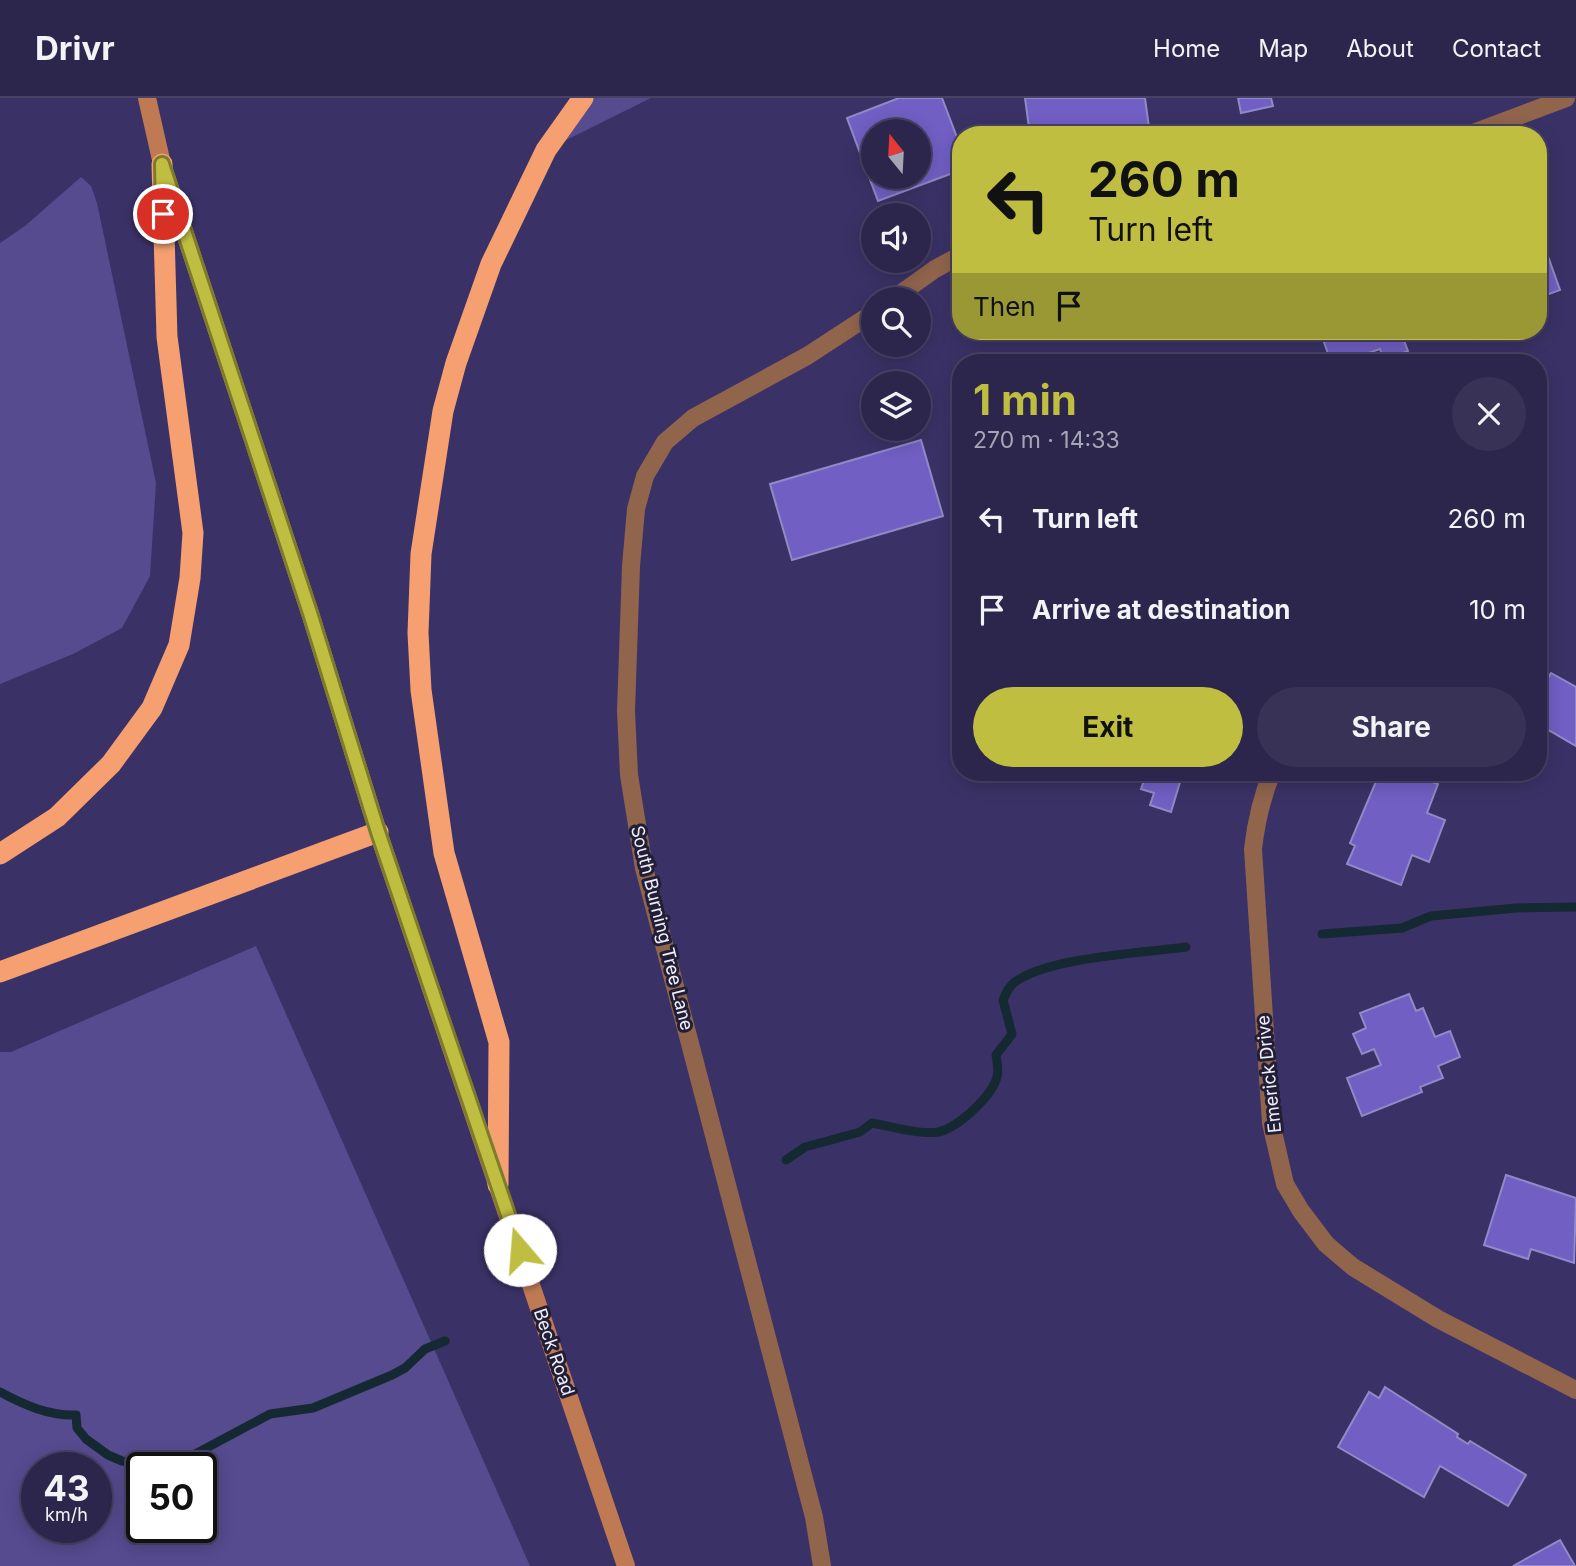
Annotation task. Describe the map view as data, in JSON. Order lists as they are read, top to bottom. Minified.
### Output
{"streets":{"main road":["Beck Road"],"street":["South Burning Tree Lane","Emerick Drive"]},"north":"top","page":{"header":"Drivr","nav":["Home","Map","About","Contact"],"turn":["260 m","Turn left"],"then":"Then","heading":["1 min","270 m · 14:33"],"list":[{"name":"Turn left","value":"260 m"},{"name":"Arrive at destination","value":"10 m"}],"buttons":["Exit","Share"],"speed":"43 km/h","limit":"50"}}
